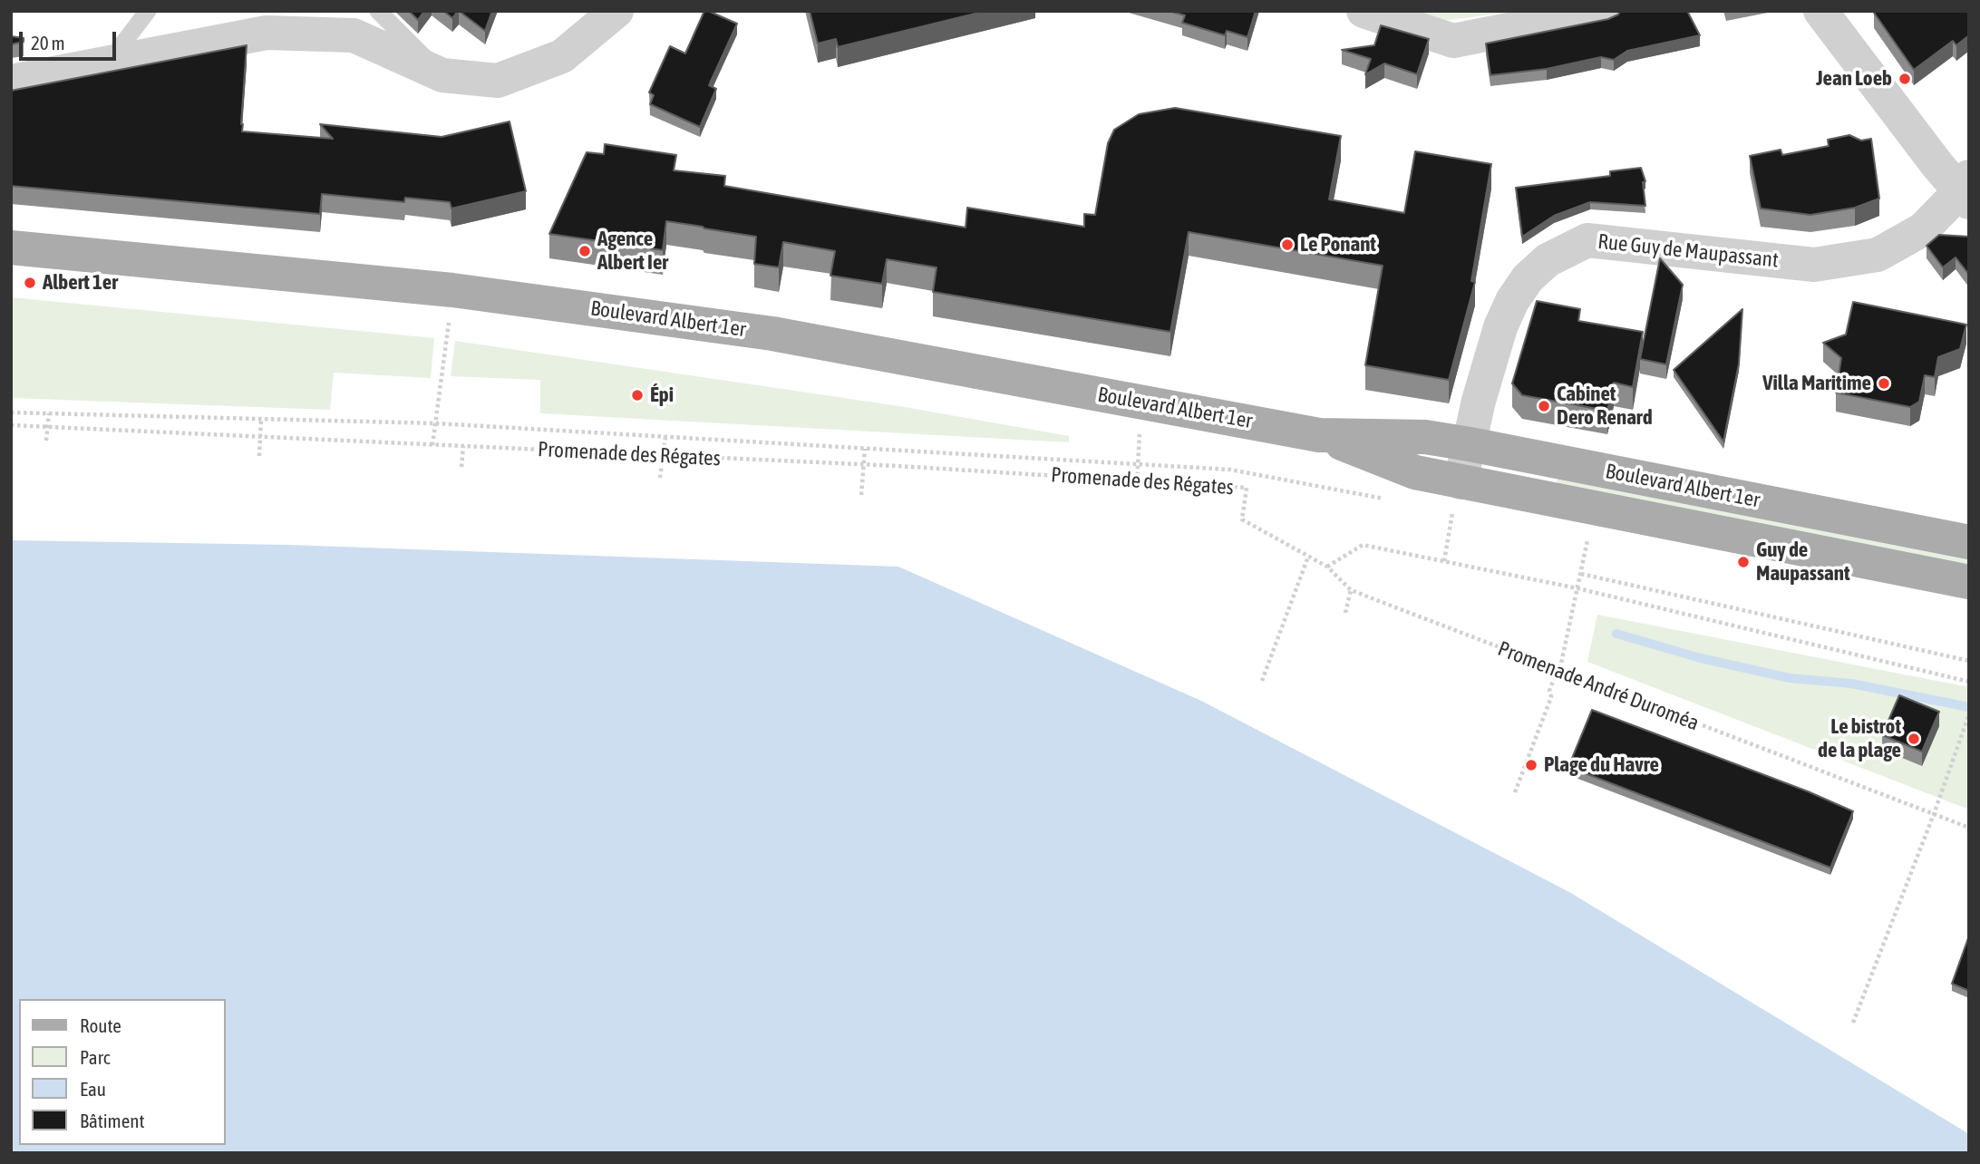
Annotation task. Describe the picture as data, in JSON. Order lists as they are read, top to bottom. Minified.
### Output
{"streets":{"main road":["Boulevard Albert 1er"],"street":["Rue Guy de Maupassant"],"path":["Promenade des Régates","Promenade André Duroméa"]},"crossings":[["Rue Guy de Maupassant","Boulevard Albert 1er"],["Promenade des Régates","Promenade André Duroméa"]],"places":["Jean Loeb","Le Ponant","Agence Albert Ier","Albert 1er","Villa Maritime","Épi","Cabinet Dero Renard","Guy de Maupassant","Le bistrot de la plage","Plage du Havre"],"legend":["Route","Parc","Eau","Bâtiment"],"scale_bar":"20 m"}
